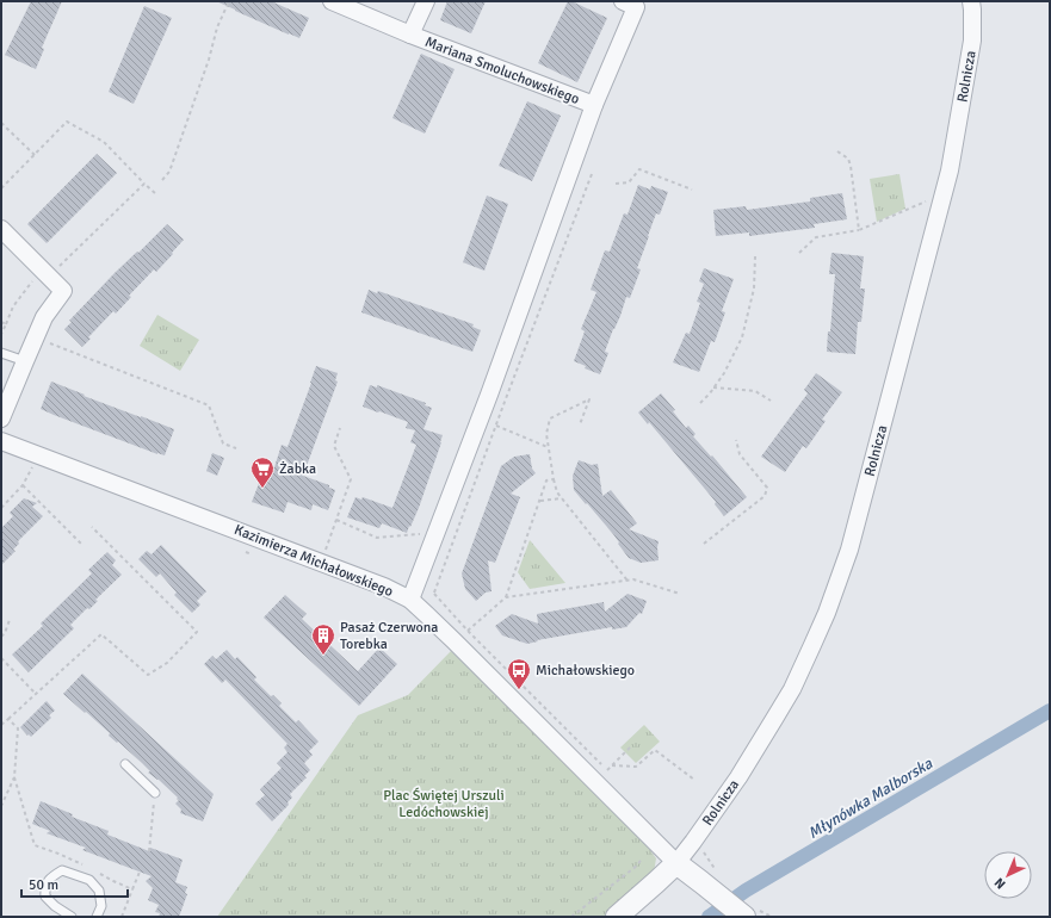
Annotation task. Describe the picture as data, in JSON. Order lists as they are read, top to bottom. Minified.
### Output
{"streets":{"street":["Mariana Smoluchowskiego","Rolnicza","Kazimierza Michałowskiego"]},"crossings":[["Rolnicza","Kazimierza Michałowskiego"]],"water":["Młynówka Malborska"],"parks":["Plac Świętej Urszuli Ledóchowskiej"],"places":{"supermarket":["Żabka"],"building":["Pasaż Czerwona Torebka"],"bus stop":["Michałowskiego"]},"scale_bar":"50 m","north":"bottom left"}
